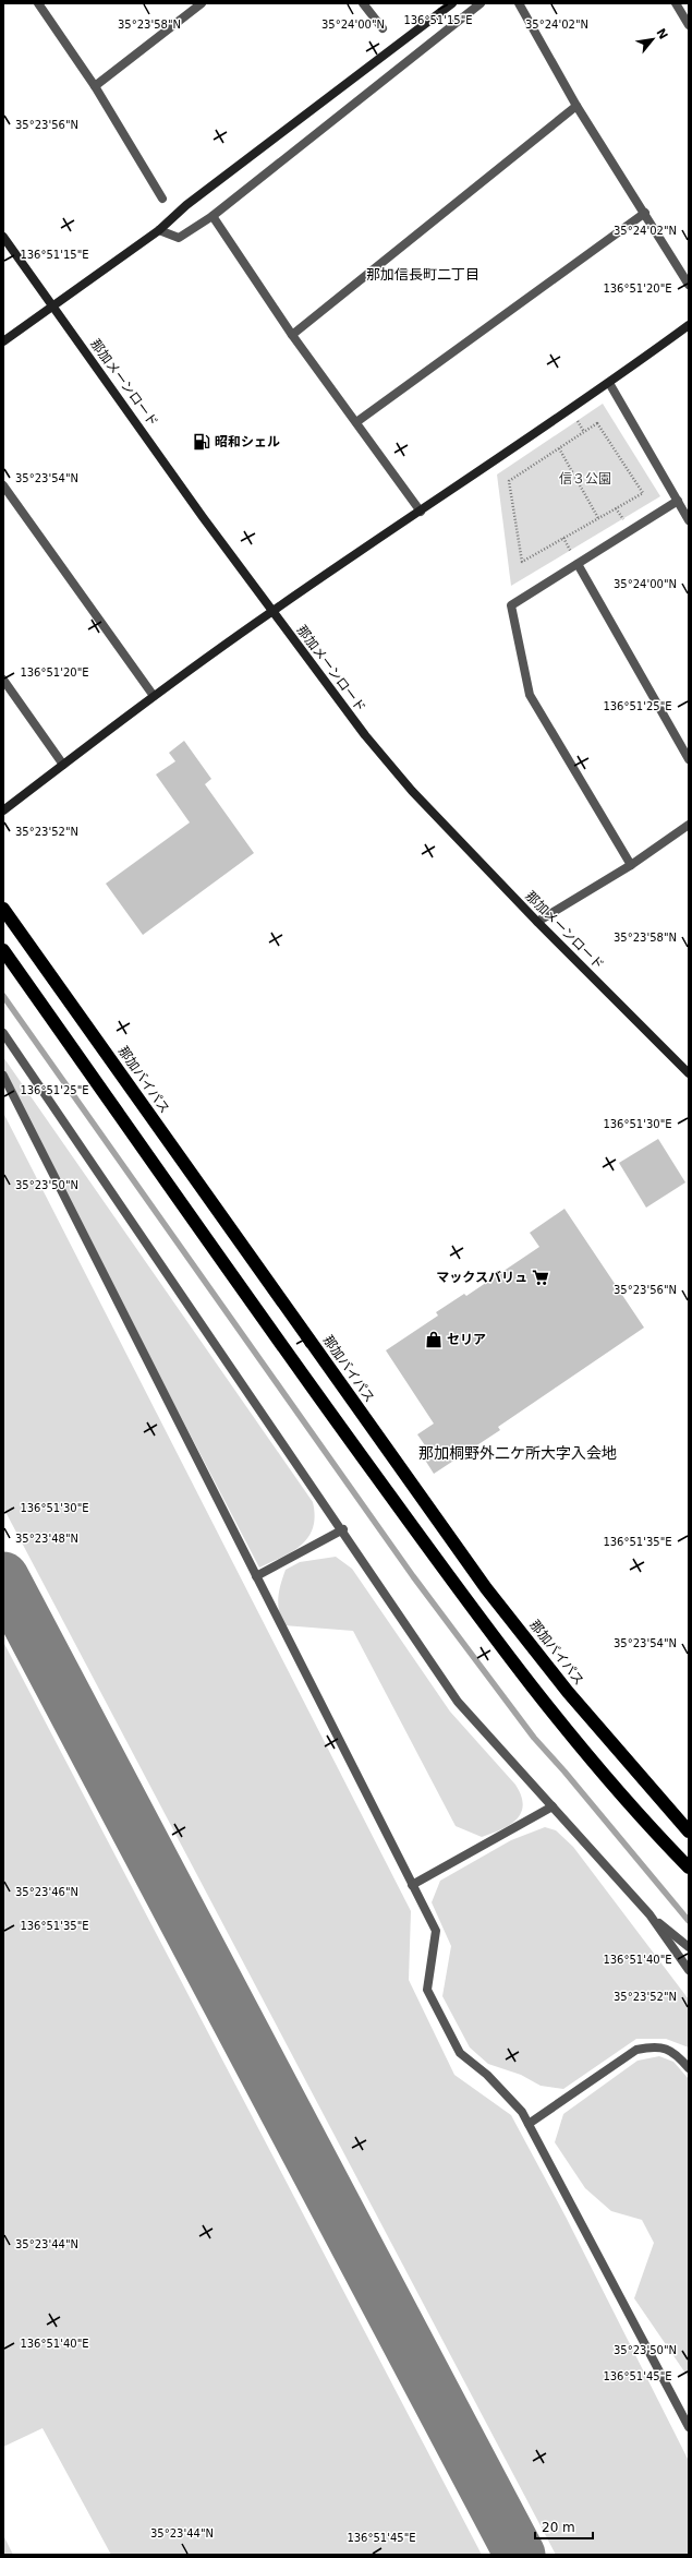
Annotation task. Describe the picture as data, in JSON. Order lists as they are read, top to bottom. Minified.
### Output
{"streets":{"highway":["那加バイパス"],"street":["那加メーンロード"]},"districts":["那加信長町二丁目","那加桐野外二ケ所大字入会地"],"parks":["信３公園"],"places":{"fuel station":["昭和シェル"],"supermarket":["マックスバリュ"],"shop":["セリア"]},"scale_bar":"20 m","north":"top right","coordinates":["136°51'15\"E","35°23'58\"N","35°24'02\"N","35°24'00\"N","35°23'56\"N","136°51'20\"E","35°23'54\"N","136°51'25\"E","35°23'52\"N","136°51'30\"E","35°23'50\"N","35°23'48\"N","136°51'35\"E","35°23'46\"N","136°51'40\"E","35°23'44\"N","136°51'45\"E"]}
